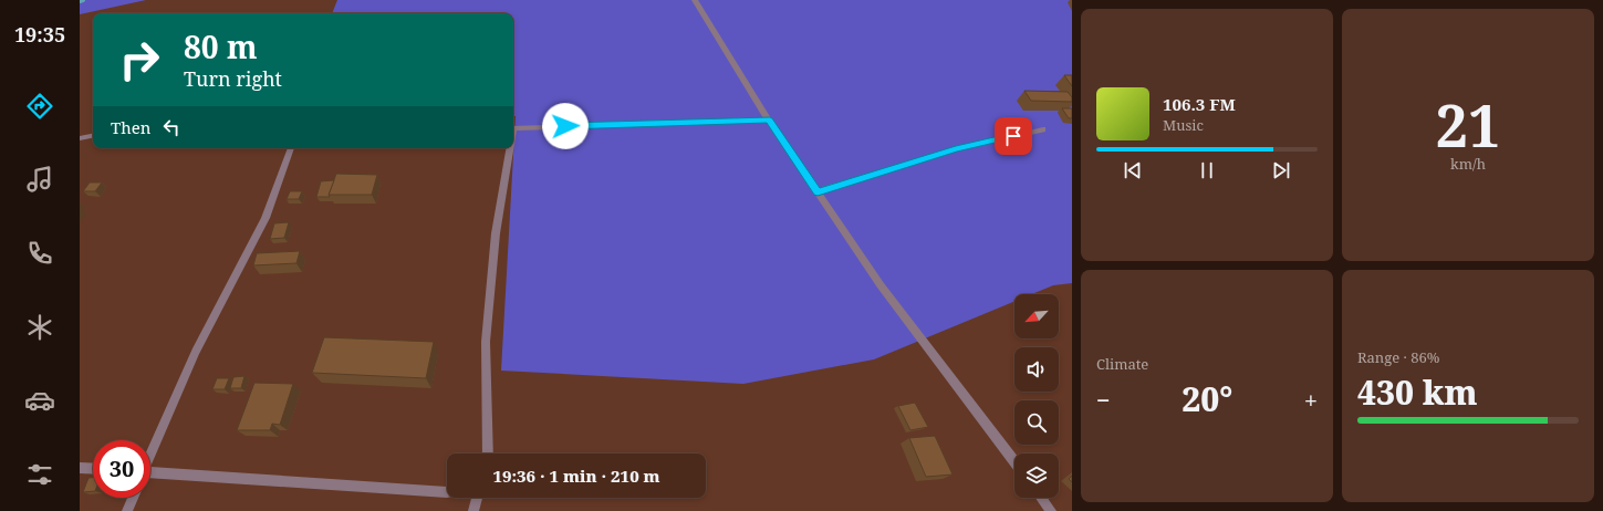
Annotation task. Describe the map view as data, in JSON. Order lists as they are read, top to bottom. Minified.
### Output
{"north":"bottom left","page":{"tabs":"19:35","tile":[["21","km/h"],"Climate",["Range · 86%","430 km"]],"turn":["80 m","Turn right"],"song":["106.3 FM","Music"],"then":"Then","heat":["−","20°","+"],"limit":"30","trip":"19:36 · 1 min · 210 m"}}
